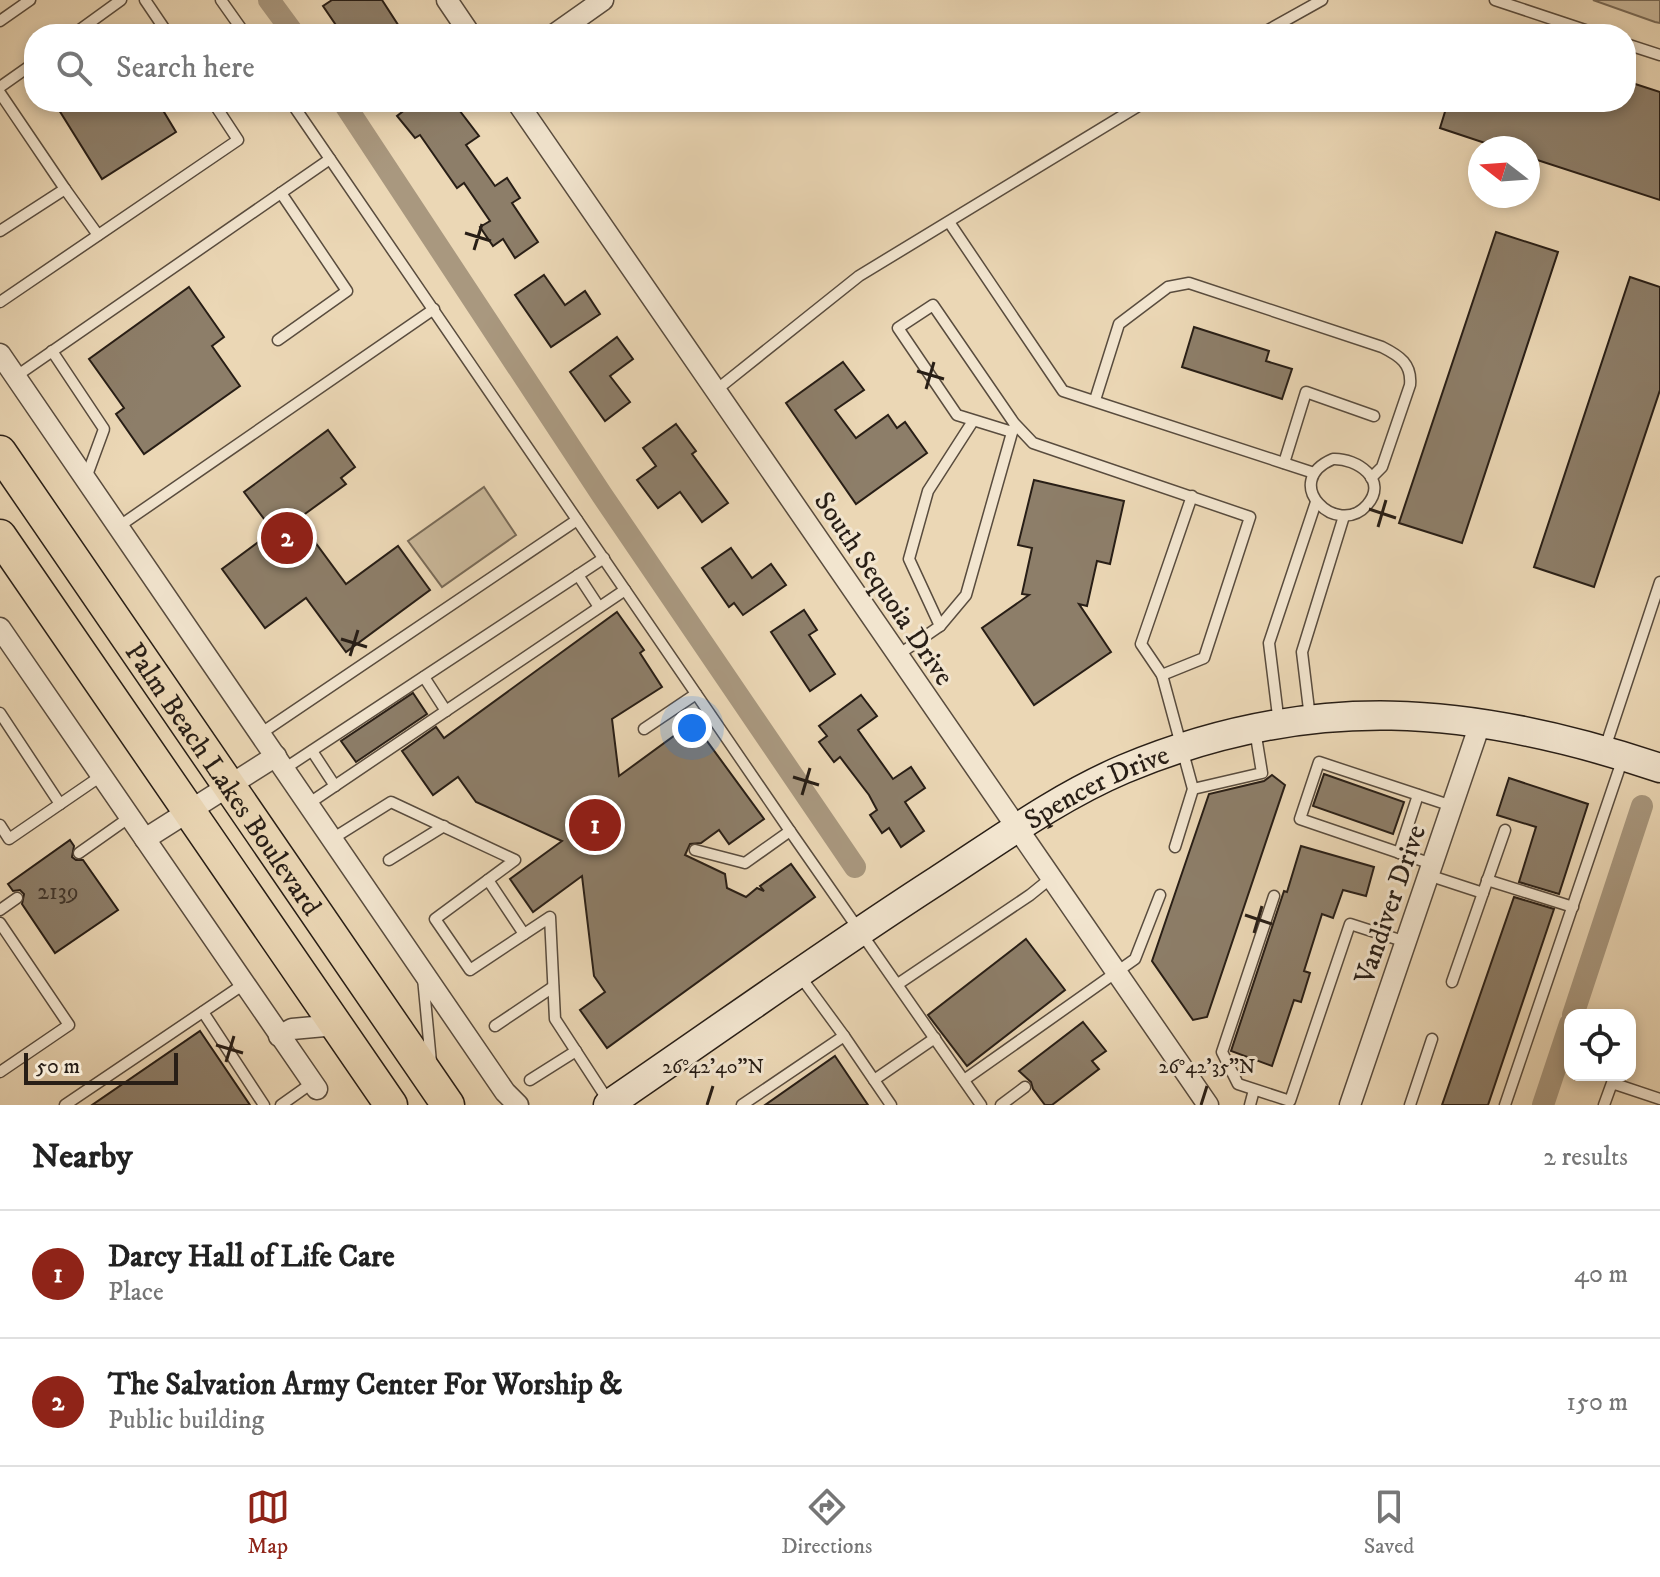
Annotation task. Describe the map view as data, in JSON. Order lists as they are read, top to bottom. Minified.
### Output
{"streets":{"main road":["Palm Beach Lakes Boulevard"],"street":["South Sequoia Drive","Spencer Drive","Vandiver Drive"]},"crossings":[["South Sequoia Drive","Spencer Drive"],["Spencer Drive","Vandiver Drive"]],"house_numbers":["2139"],"scale_bar":"50 m","north":"left","page":{"search":"Search here","pins":["2","1"],"scale":"50 m","heading":["Nearby","2 results"],"list":[{"mark":"1","name":"Darcy Hall of Life Care","note":"Place","value":"40 m"},{"mark":"2","name":"The Salvation Army Center For Worship &","note":"Public building","value":"150 m"}],"nav":["Map","Directions","Saved"]},"coordinates":["26°42'40\"N","26°42'35\"N"]}
